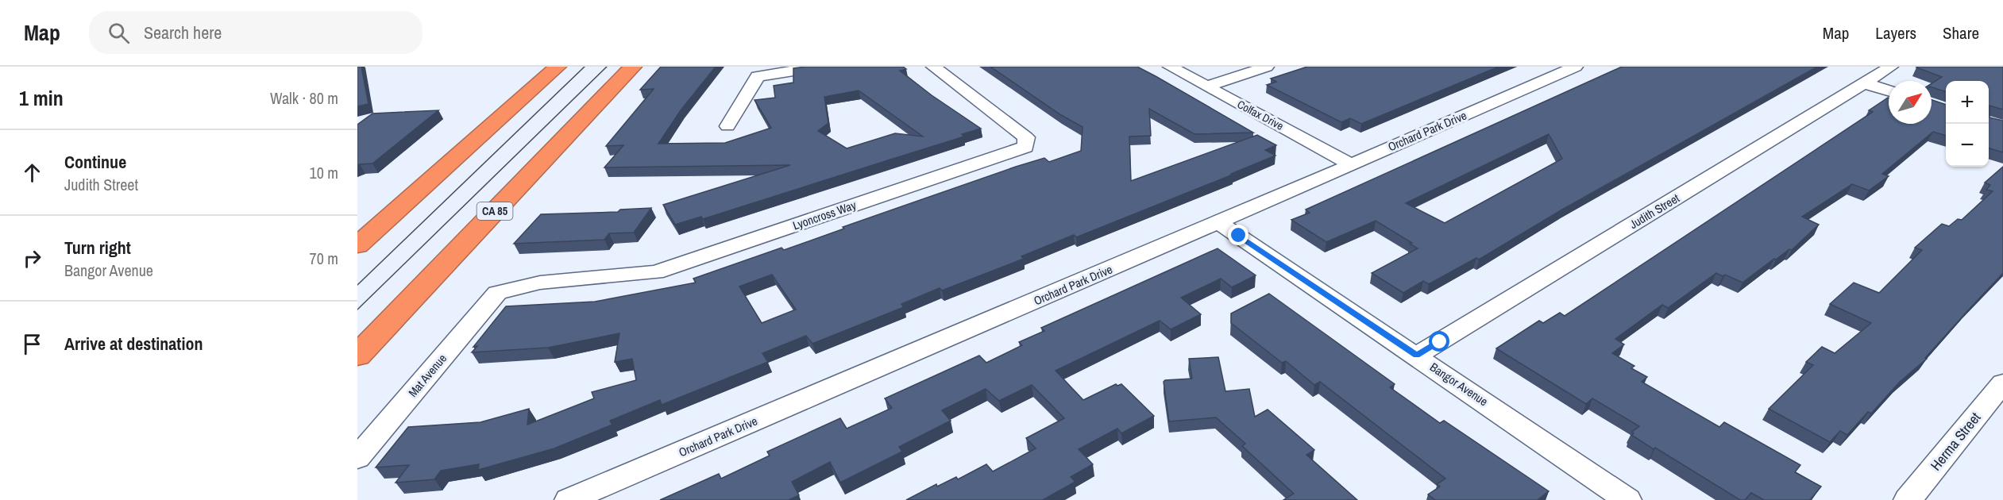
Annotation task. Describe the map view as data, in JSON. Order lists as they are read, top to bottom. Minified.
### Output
{"streets":{"highway":["CA 85"],"street":["Colfax Drive","Orchard Park Drive","Judith Street","Lyoncross Way","Mat Avenue","Bangor Avenue","Herma Street"]},"crossings":[["Colfax Drive","Orchard Park Drive"],["Orchard Park Drive","Bangor Avenue"],["Judith Street","Bangor Avenue"],["Lyoncross Way","Mat Avenue"]],"north":"top right","page":{"header":"Map","search":"Search here","nav":["Map","Layers","Share"],"heading":["1 min","Walk · 80 m"],"map_buttons":["+","−"],"list":[["Continue","Judith Street","10 m"],["Turn right","Bangor Avenue","70 m"],"Arrive at destination"]}}
